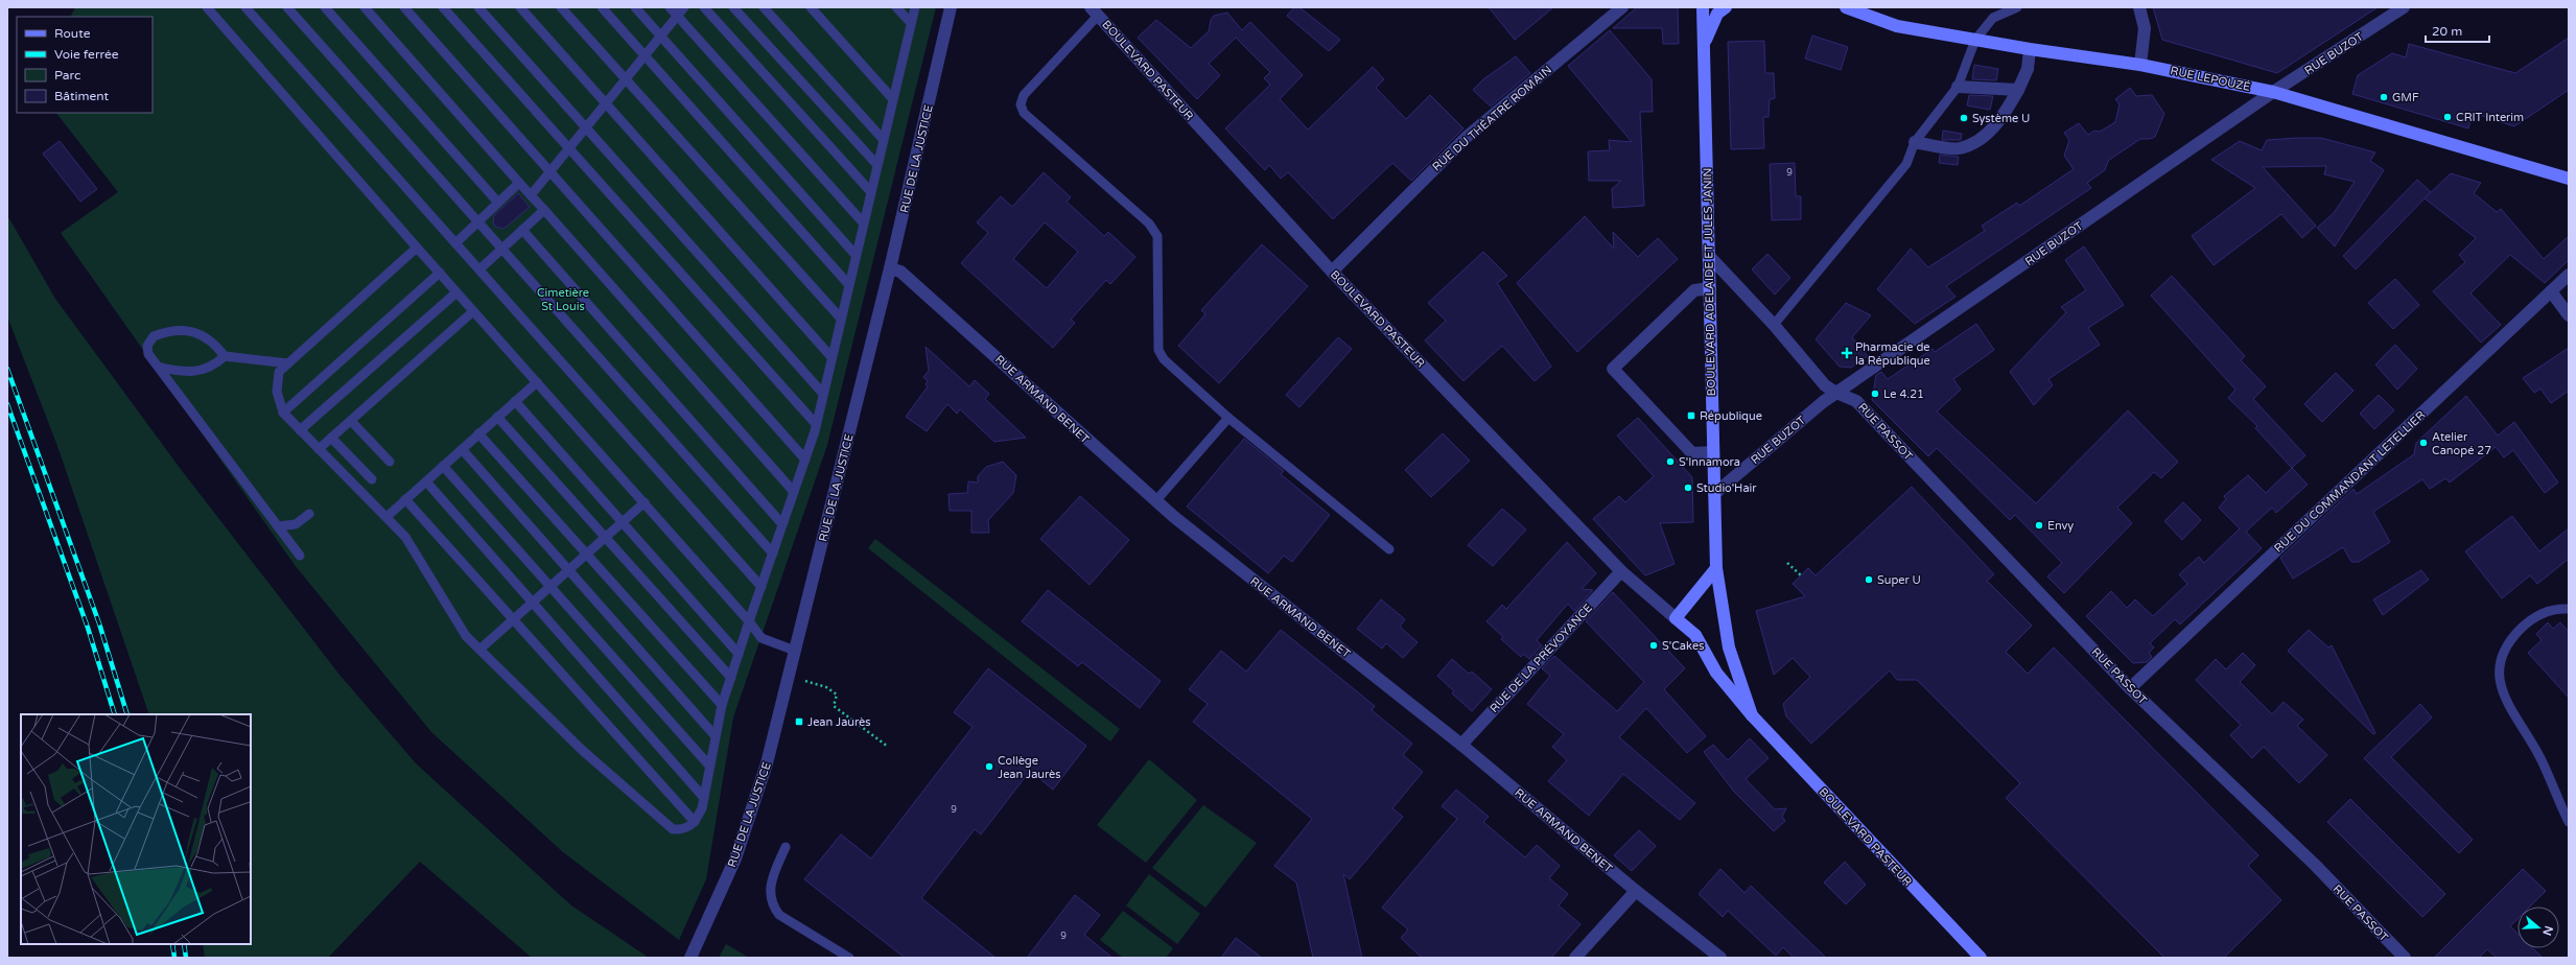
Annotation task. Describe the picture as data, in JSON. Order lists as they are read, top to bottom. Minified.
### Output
{"streets":{"street":["RUE BUZOT","BOULEVARD PASTEUR","RUE LEPOUZÉ","RUE DU THÉATRE ROMAIN","RUE DE LA JUSTICE","BOULEVARD ADELAIDE ET JULES JANIN","RUE ARMAND BENET","RUE PASSOT","RUE DU COMMANDANT LETELLIER","RUE DE LA PRÉVOYANCE"]},"crossings":[["RUE BUZOT","RUE LEPOUZÉ"],["RUE BUZOT","BOULEVARD ADELAIDE ET JULES JANIN"],["RUE BUZOT","RUE PASSOT"],["BOULEVARD PASTEUR","RUE DU THÉATRE ROMAIN"],["BOULEVARD PASTEUR","BOULEVARD ADELAIDE ET JULES JANIN"],["BOULEVARD PASTEUR","RUE DE LA PRÉVOYANCE"],["RUE DE LA JUSTICE","RUE ARMAND BENET"],["BOULEVARD ADELAIDE ET JULES JANIN","RUE PASSOT"],["RUE ARMAND BENET","RUE DE LA PRÉVOYANCE"],["RUE PASSOT","RUE DU COMMANDANT LETELLIER"]],"parks":["Cimetière St Louis"],"places":{"other":["GMF","CRIT Interim","Système U","Le 4.21","Atelier Canopé 27","S'Innamora","Studio'Hair","Envy","Super U","S'Cakes","Collège Jean Jaurès"],"health":["Pharmacie de la République"],"transit":["République","Jean Jaurès"]},"house_numbers":["9","9","9"],"legend":["Route","Voie ferrée","Parc","Bâtiment"],"scale_bar":"20 m","north":"right"}
